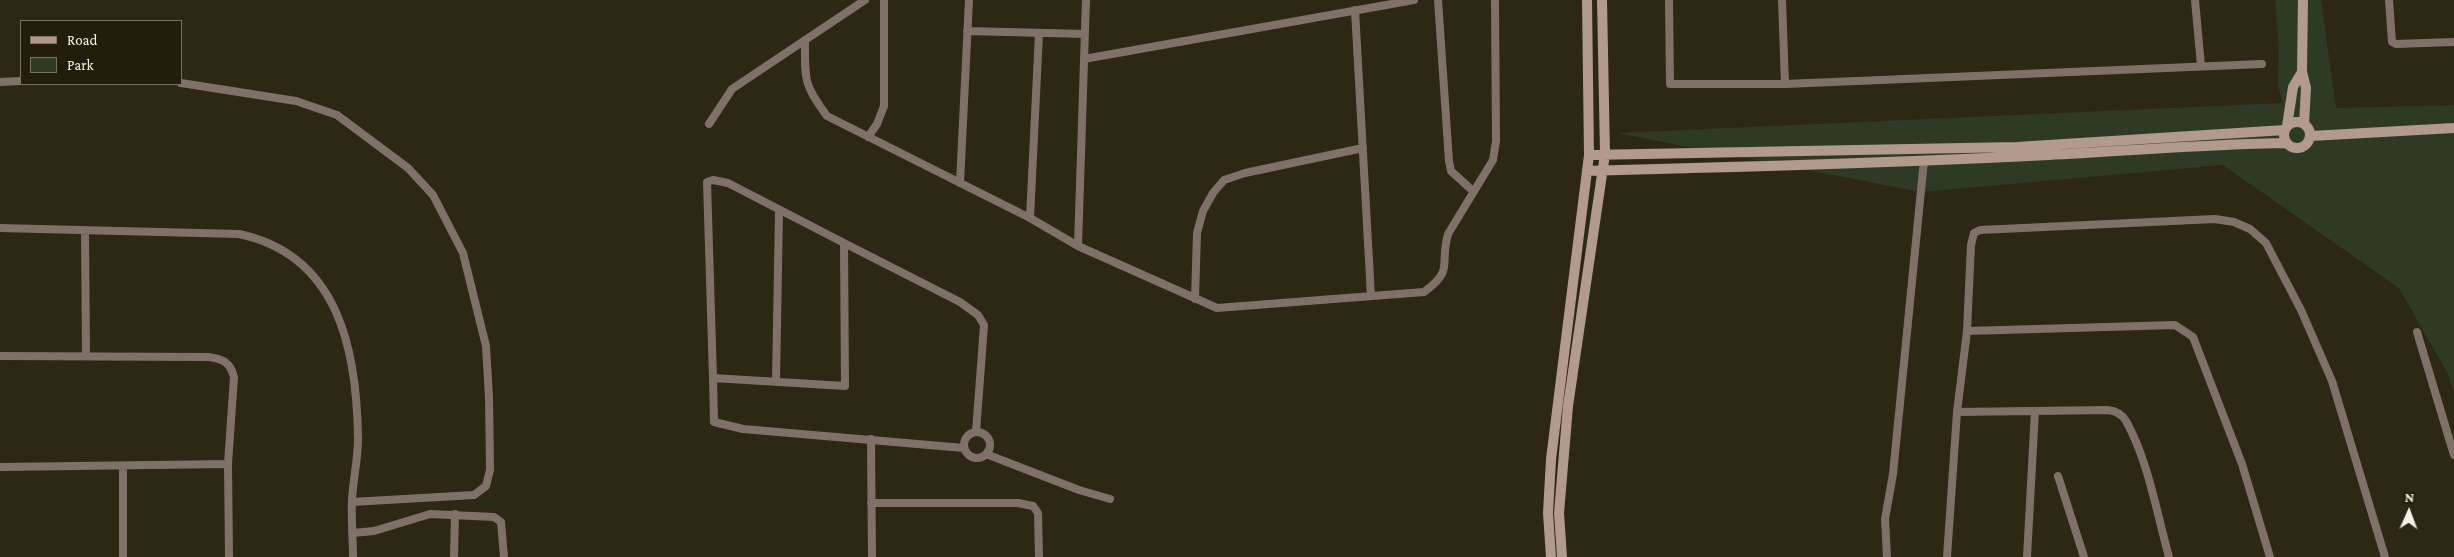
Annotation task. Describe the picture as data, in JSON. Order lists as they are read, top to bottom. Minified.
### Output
{"legend":["Road","Park"],"north":"top"}
